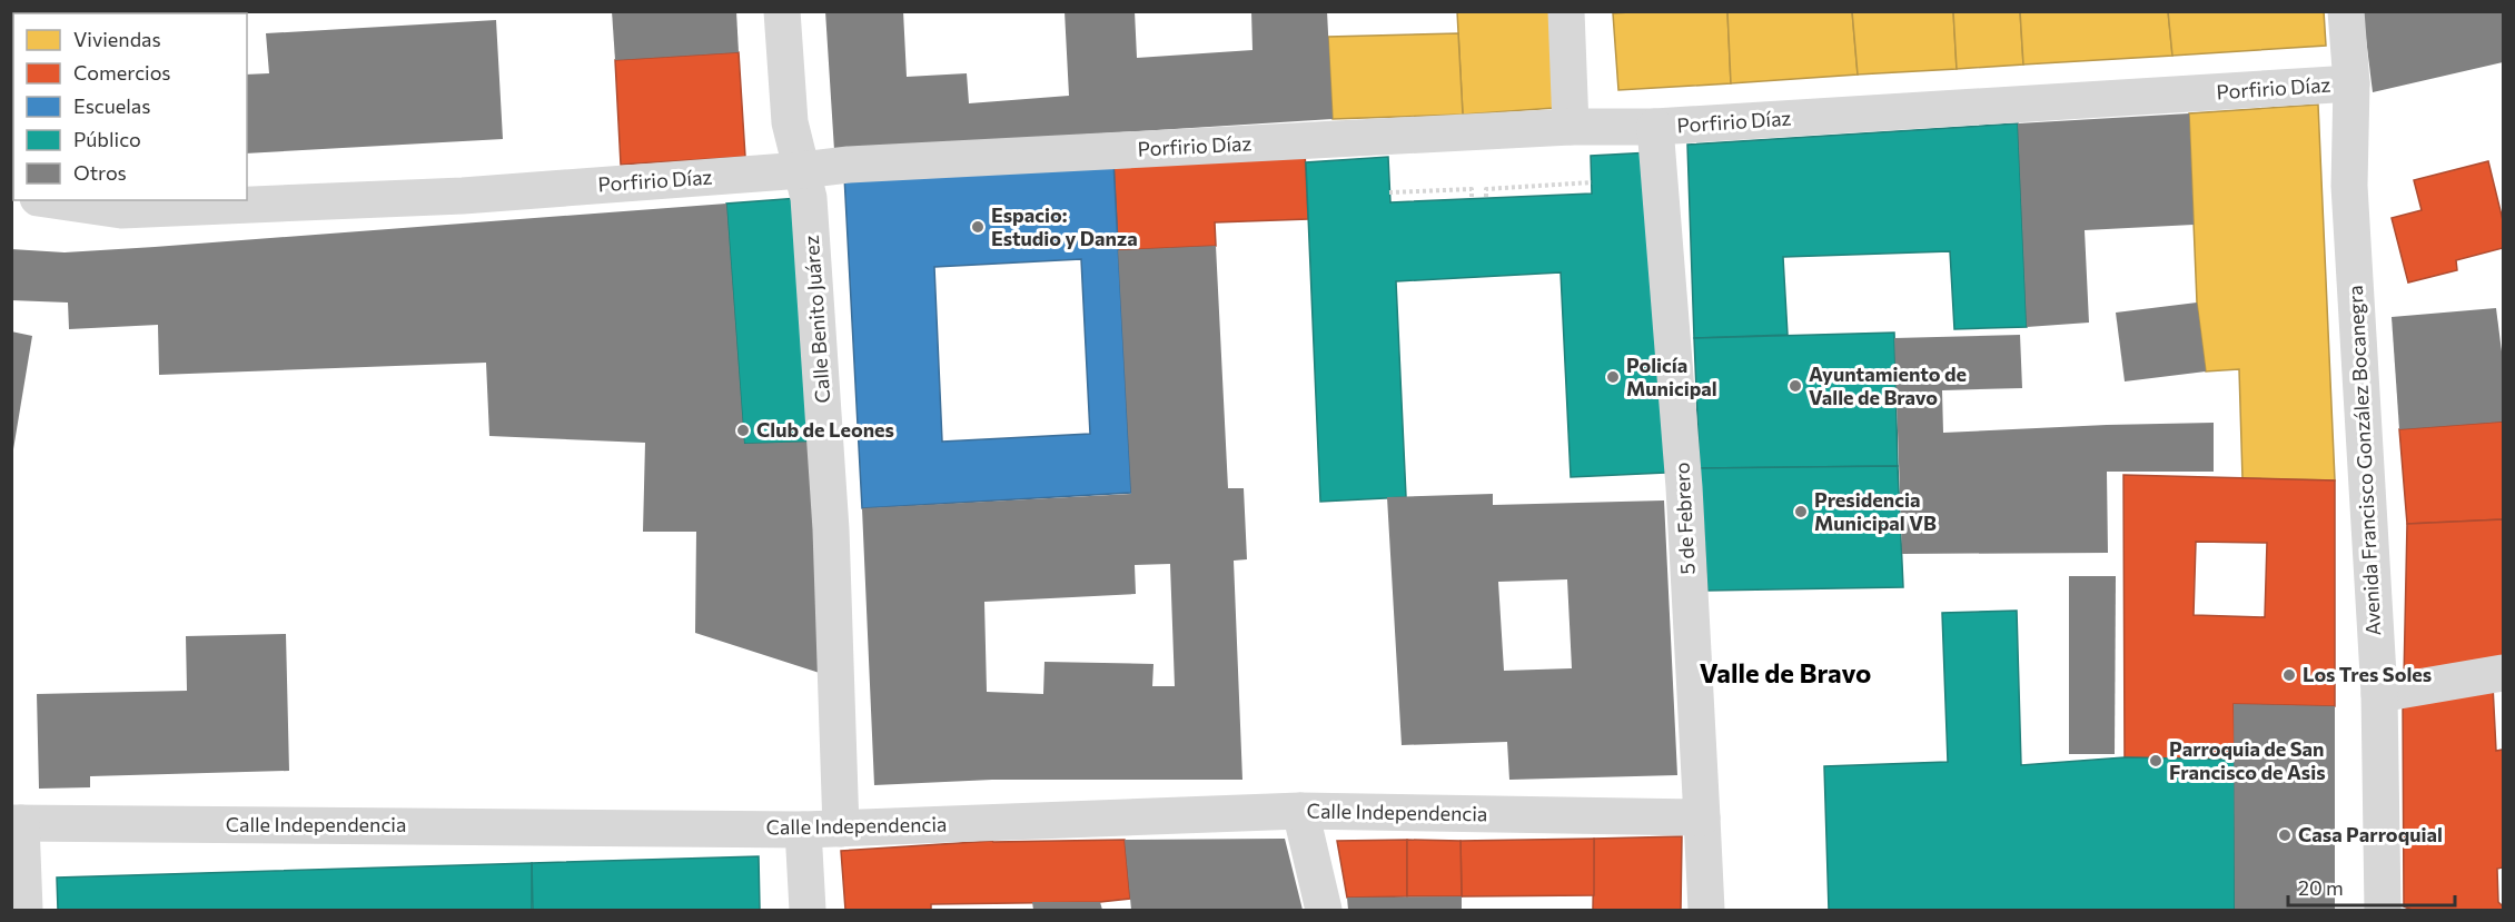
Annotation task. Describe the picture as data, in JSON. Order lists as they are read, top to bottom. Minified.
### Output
{"streets":{"street":["Porfirio Díaz","Calle Benito Juárez","Avenida Francisco González Bocanegra","5 de Febrero","Calle Independencia"]},"crossings":[["Porfirio Díaz","Calle Benito Juárez"],["Porfirio Díaz","Avenida Francisco González Bocanegra"],["Porfirio Díaz","5 de Febrero"],["Calle Benito Juárez","Calle Independencia"],["5 de Febrero","Calle Independencia"]],"districts":["Valle de Bravo"],"places":["Espacio: Estudio y Danza","Policía Municipal","Ayuntamiento de Valle de Bravo","Club de Leones","Presidencia Municipal VB","Los Tres Soles","Parroquia de San Francisco de Asis","Casa Parroquial"],"legend":["Viviendas","Comercios","Escuelas","Público","Otros"],"scale_bar":"20 m"}
